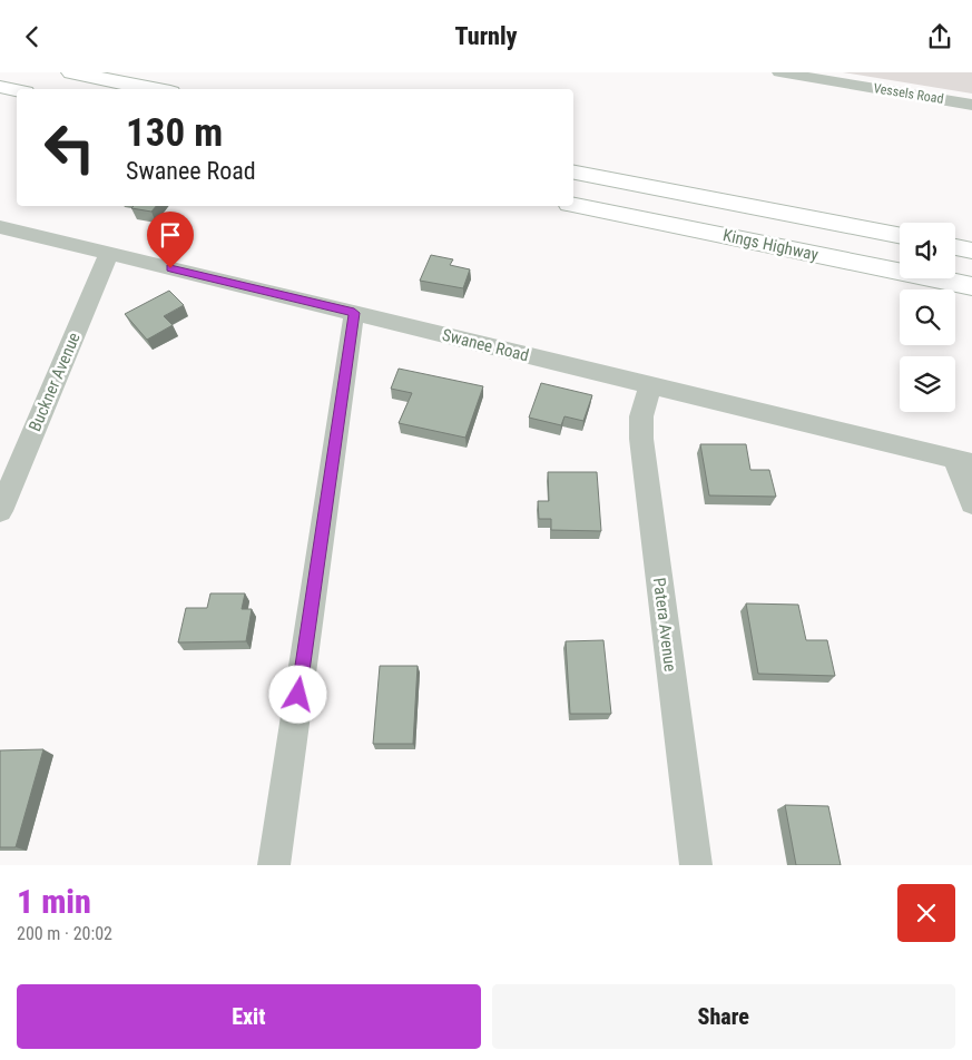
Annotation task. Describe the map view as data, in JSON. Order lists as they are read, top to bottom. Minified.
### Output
{"streets":{"main road":["Kings Highway"],"street":["Vessels Road","Swanee Road","Buckner Avenue","Patera Avenue"]},"crossings":[["Swanee Road","Buckner Avenue"],["Swanee Road","Patera Avenue"]],"page":{"header":"Turnly","turn":["130 m","Swanee Road"],"heading":["1 min","200 m · 20:02"],"buttons":["Exit","Share"]}}
